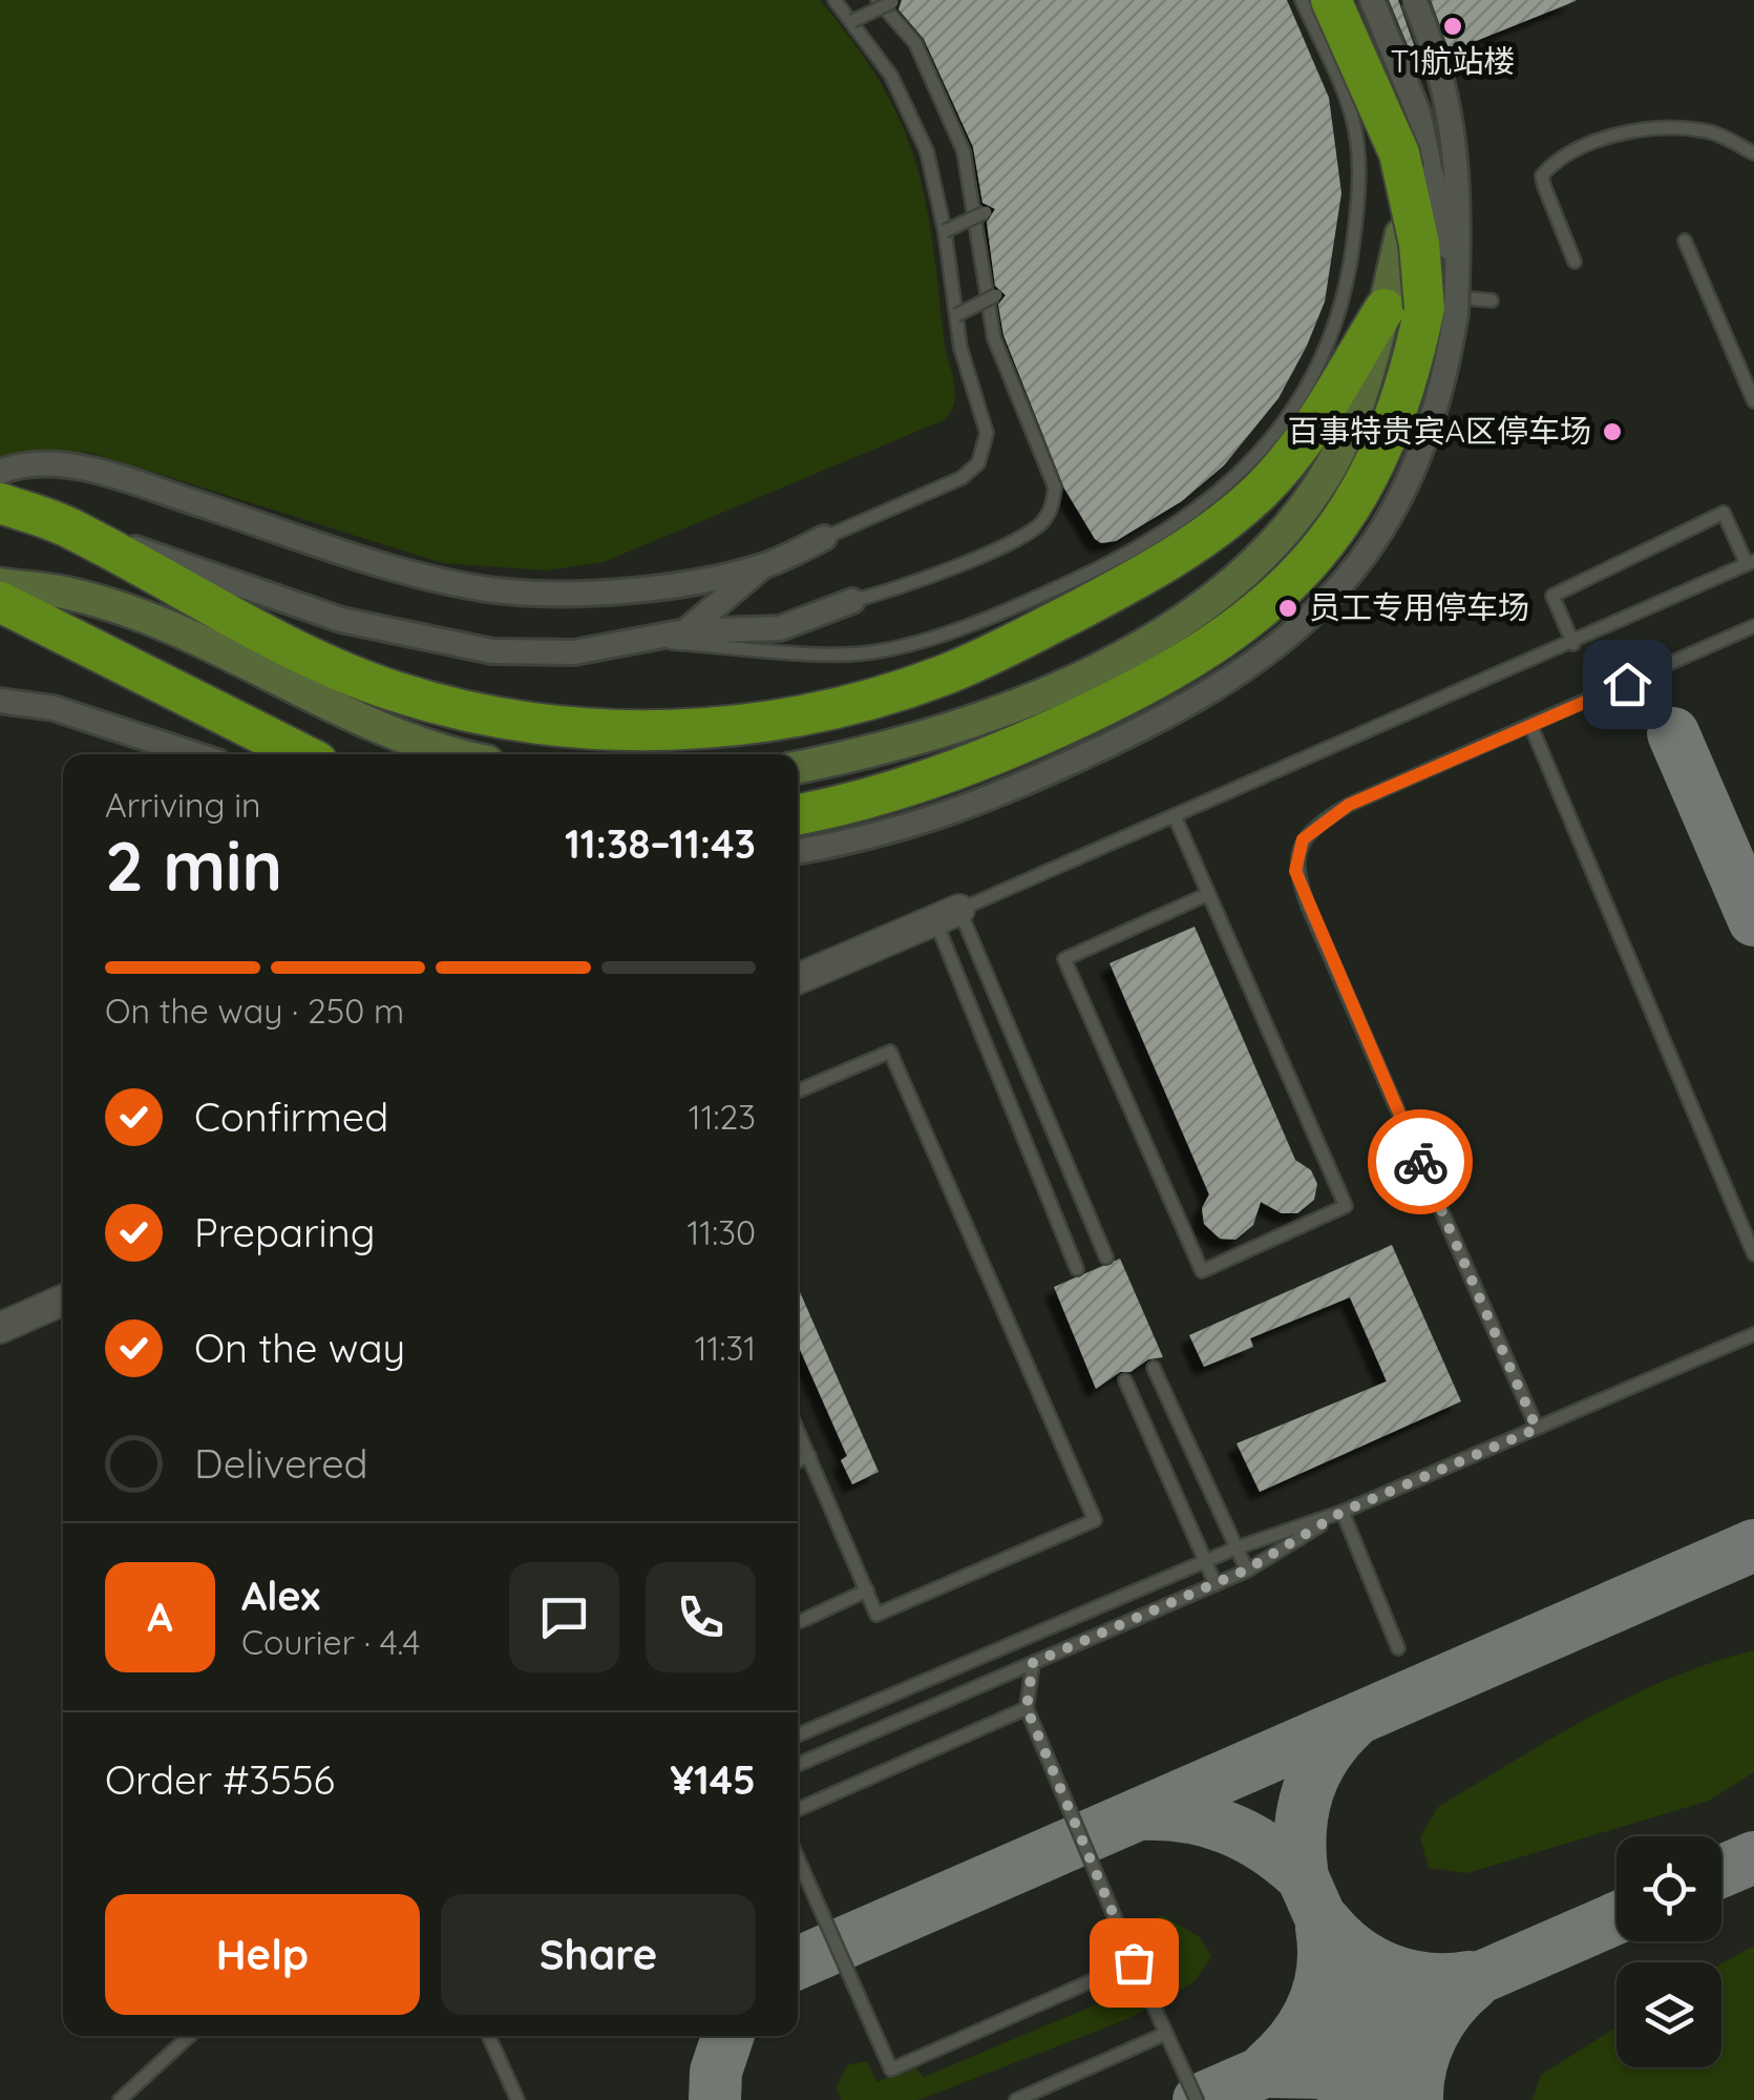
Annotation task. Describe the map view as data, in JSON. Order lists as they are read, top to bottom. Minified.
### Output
{"places":["T1航站楼","百事特贵宾A区停车场","员工专用停车场"],"page":{"heading":["2 min","Arriving in","11:38–11:43"],"panel":["Alex","Courier · 4.4","Order #3556","¥145"],"bar":"On the way · 250 m","list":[["Confirmed","11:23"],["Preparing","11:30"],["On the way","11:31"],"Delivered"],"round":"A","buttons":["Help","Share"]}}
